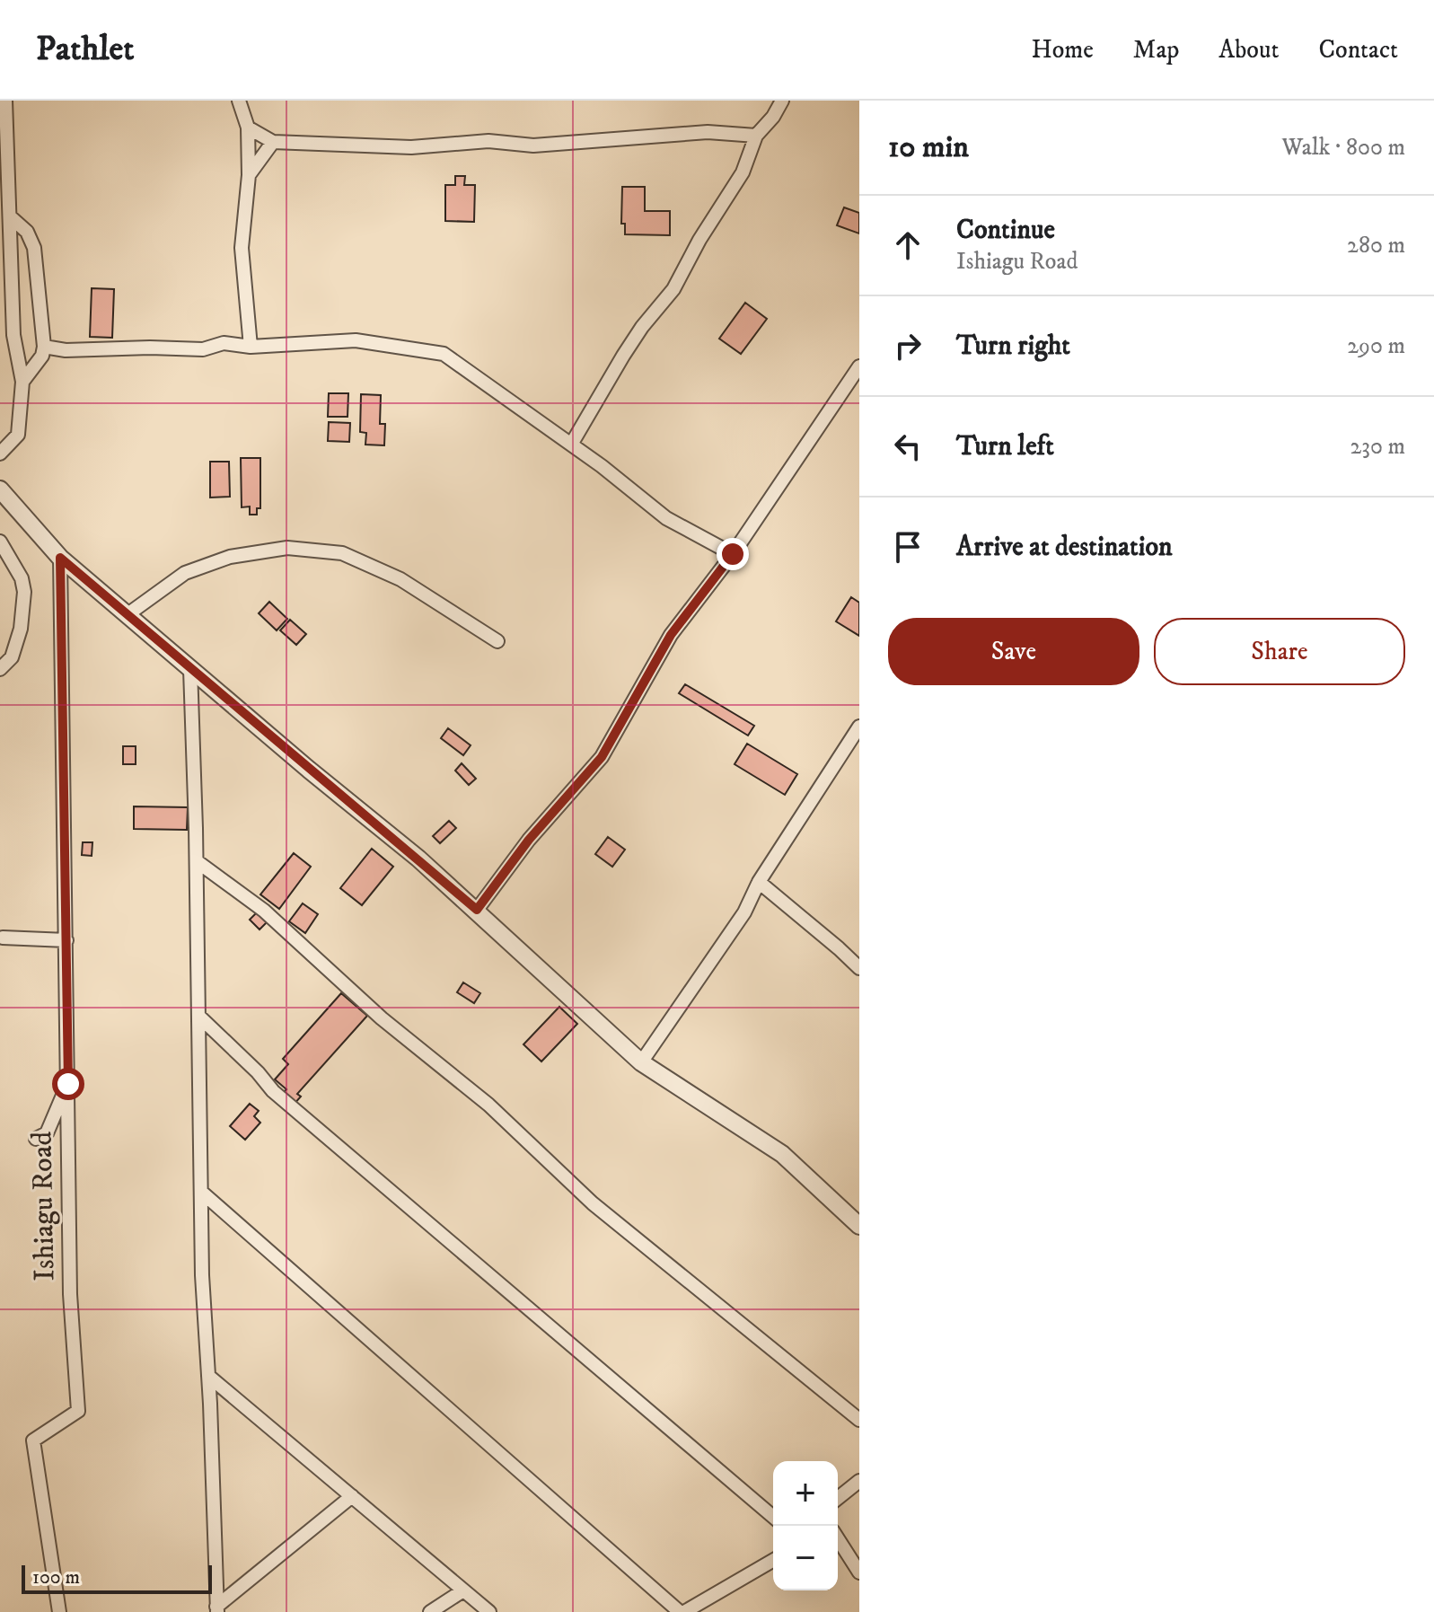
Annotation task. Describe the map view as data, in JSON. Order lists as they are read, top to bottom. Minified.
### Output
{"streets":{"street":["Ishiagu Road"]},"scale_bar":"100 m","page":{"header":"Pathlet","nav":["Home","Map","About","Contact"],"heading":["10 min","Walk · 800 m"],"list":[["Continue","Ishiagu Road","280 m"],["Turn right","290 m"],["Turn left","230 m"],"Arrive at destination"],"buttons":["Save","Share"],"map_buttons":["+","−"],"scale":"100 m"}}
